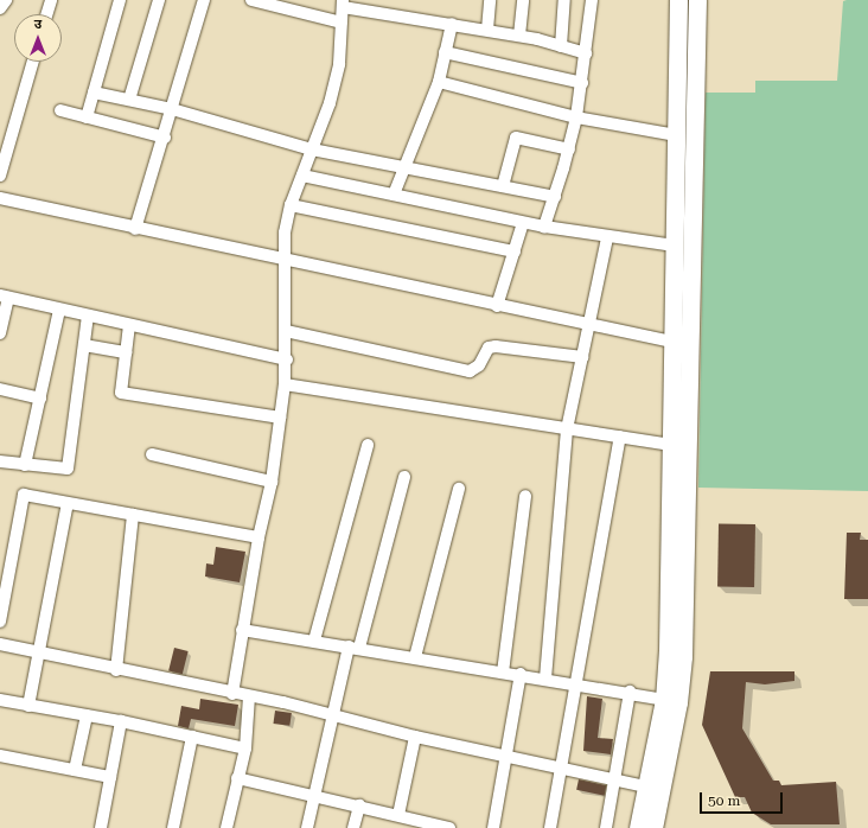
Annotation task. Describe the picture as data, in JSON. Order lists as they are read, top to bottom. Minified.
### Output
{"scale_bar":"50 m","north":"top"}
